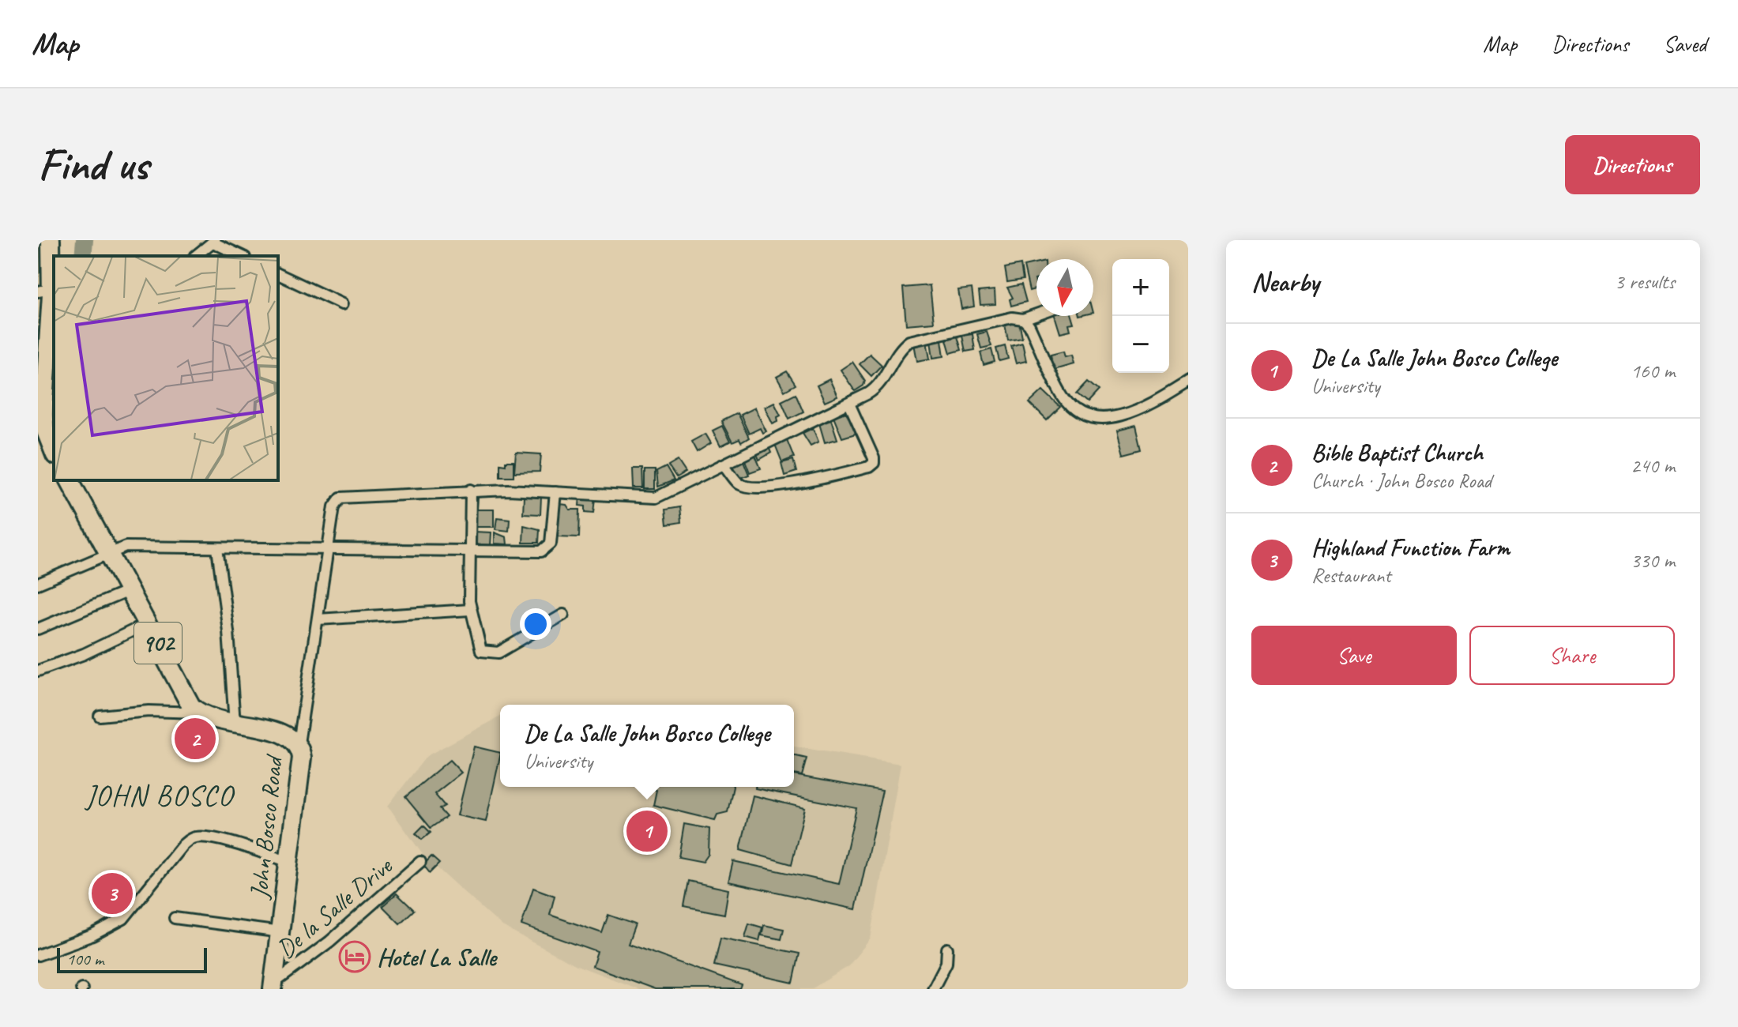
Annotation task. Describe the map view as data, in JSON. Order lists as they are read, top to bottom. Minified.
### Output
{"streets":{"highway":["902","John Bosco Road"],"street":["De la Salle Drive"]},"crossings":[["902","John Bosco Road"],["John Bosco Road","De la Salle Drive"]],"districts":["JOHN BOSCO"],"places":{"hotel":["Hotel La Salle"]},"scale_bar":"100 m","north":"bottom","page":{"header":"Map","nav":["Map","Directions","Saved"],"buttons":["Directions",["Save","Share"]],"title":"Find us","heading":["Nearby","3 results"],"map_buttons":["+","−"],"list":[{"mark":"1","name":"De La Salle John Bosco College","note":"University","value":"160 m"},{"mark":"2","name":"Bible Baptist Church","note":"Church · John Bosco Road","value":"240 m"},{"mark":"3","name":"Highland Function Farm","note":"Restaurant","value":"330 m"}],"popup":["De La Salle John Bosco College","University"],"pins":["2","1","3"],"scale":"100 m"}}
